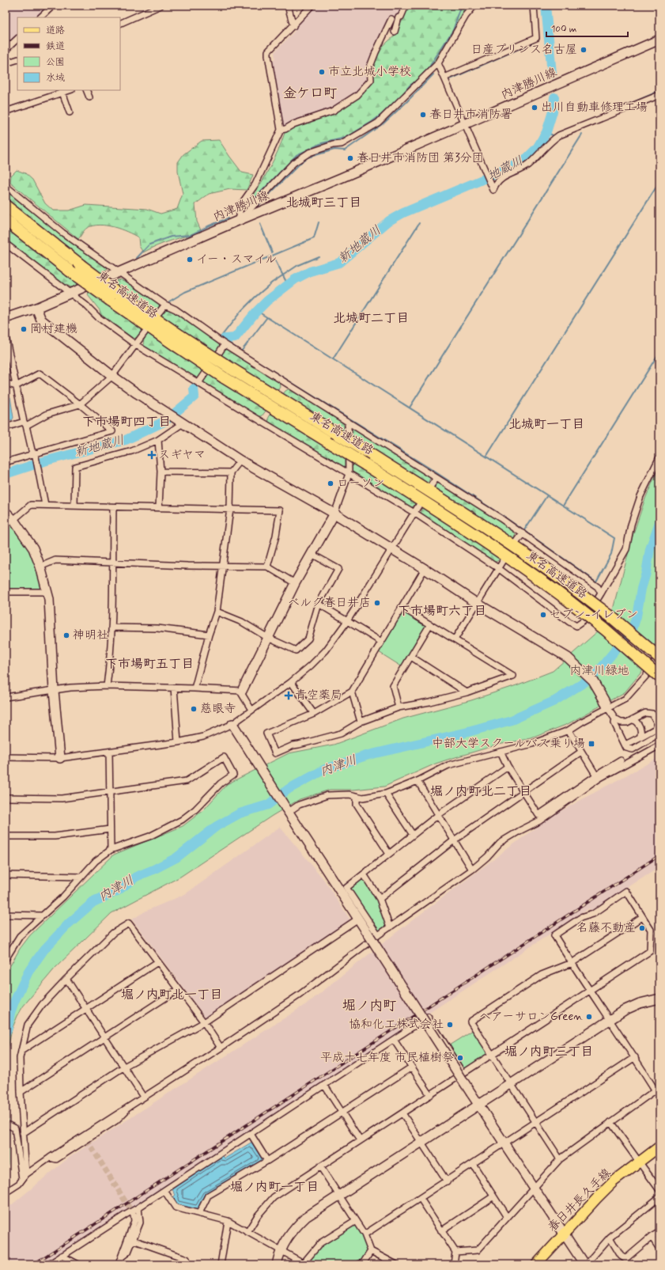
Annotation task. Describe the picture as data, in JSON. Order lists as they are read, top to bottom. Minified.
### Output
{"streets":{"highway":["東名高速道路"],"main road":["春日井長久手線"],"street":["内津勝川線"]},"districts":["金ケ口町","北城町三丁目","北城町二丁目","下市場町四丁目","北城町一丁目","下市場町六丁目","下市場町五丁目","堀ノ内町北二丁目","堀ノ内町北一丁目","堀ノ内町","堀ノ内町三丁目","堀ノ内町一丁目"],"water":["地蔵川","新地蔵川","内津川"],"parks":["内津川緑地"],"places":{"other":["日産プリンス名古屋","市立北城小学校","出川自動車修理工場","春日井市消防署","春日井市消防団 第3分団","イー・スマイル","岡村建機","ローソン","ベルグ春日井店","セブン-イレブン","神明社","慈眼寺","名藤不動産","ヘアーサロンGreen","協和化工株式会社","平成十七年度 市民植樹祭"],"health":["スギヤマ","青空薬局"],"transit":["中部大学スクールバス乗り場"]},"legend":["道路","鉄道","公園","水域"],"scale_bar":"100 m"}
